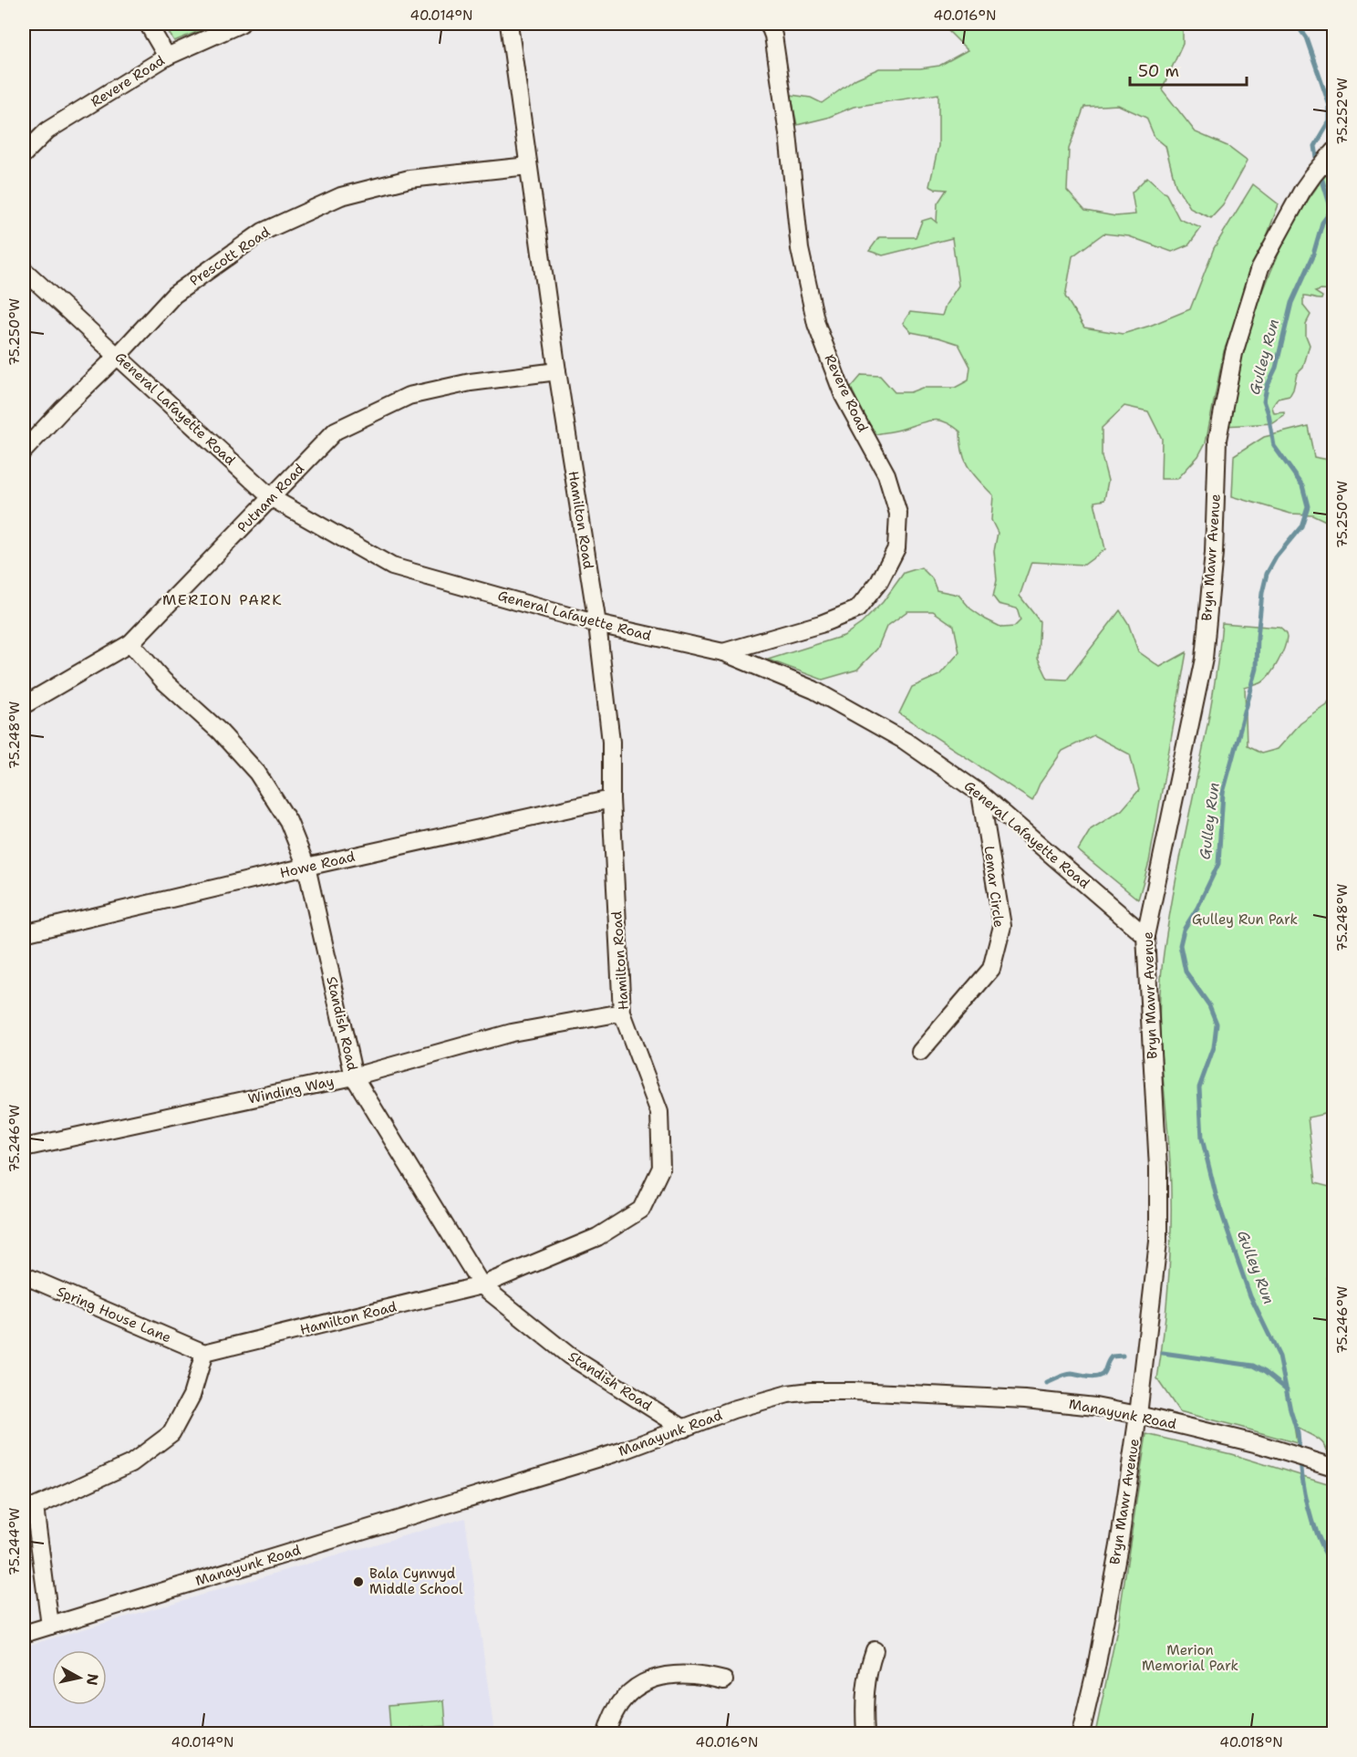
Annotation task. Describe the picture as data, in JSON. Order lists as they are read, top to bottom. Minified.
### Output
{"streets":{"street":["Revere Road","Prescott Road","General Lafayette Road","Putnam Road","Hamilton Road","Bryn Mawr Avenue","Howe Road","Lemar Circle","Standish Road","Winding Way","Spring House Lane","Manayunk Road"]},"crossings":[["Revere Road","General Lafayette Road"],["Prescott Road","General Lafayette Road"],["Prescott Road","Hamilton Road"],["General Lafayette Road","Putnam Road"],["General Lafayette Road","Hamilton Road"],["General Lafayette Road","Bryn Mawr Avenue"],["General Lafayette Road","Lemar Circle"],["Putnam Road","Hamilton Road"],["Putnam Road","Standish Road"],["Hamilton Road","Howe Road"],["Hamilton Road","Standish Road"],["Hamilton Road","Winding Way"],["Hamilton Road","Spring House Lane"],["Bryn Mawr Avenue","Manayunk Road"],["Howe Road","Standish Road"],["Standish Road","Winding Way"],["Standish Road","Manayunk Road"]],"districts":["MERION PARK"],"water":["Gulley Run"],"parks":["Gulley Run Park","Merion Memorial Park"],"places":["Bala Cynwyd Middle School"],"scale_bar":"50 m","north":"right","coordinates":["40.014°N","40.016°N","75.252°W","75.250°W","75.248°W","75.246°W","75.244°W","40.018°N"]}
